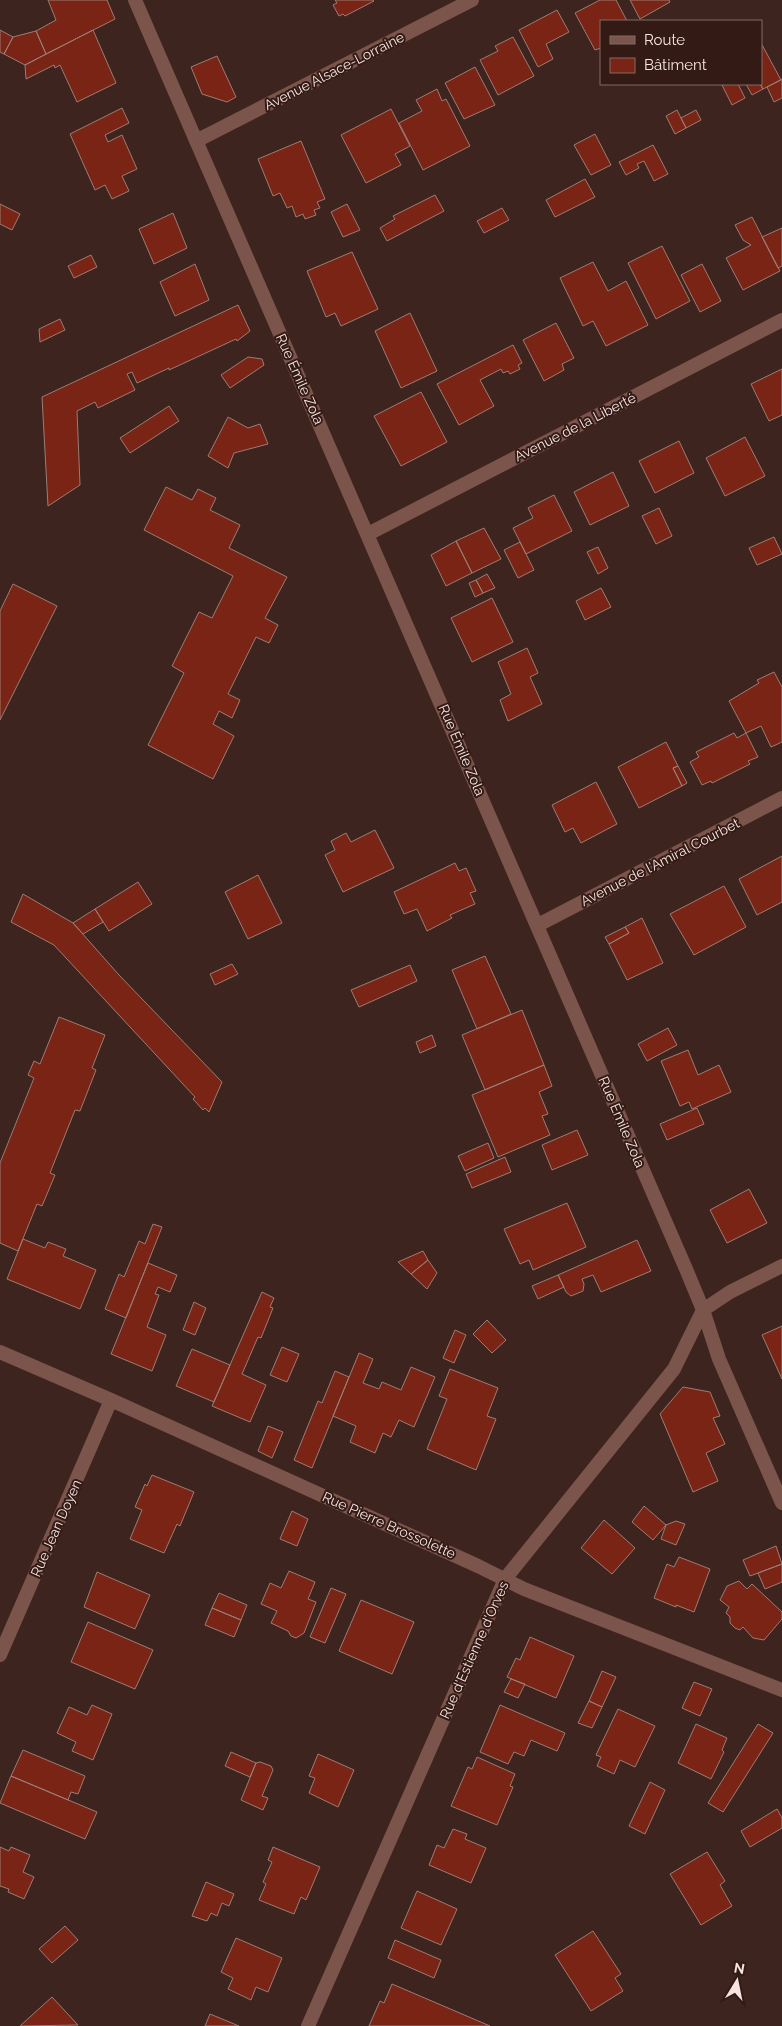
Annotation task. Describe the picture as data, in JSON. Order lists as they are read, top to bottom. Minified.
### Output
{"streets":{"street":["Avenue Alsace-Lorraine","Rue Émile Zola","Avenue de la Liberté","Avenue de l'Amiral Courbet","Rue Pierre Brossolette","Rue Jean Doyen","Rue d'Estienne d'Orves"]},"crossings":[["Avenue Alsace-Lorraine","Rue Émile Zola"],["Rue Émile Zola","Avenue de la Liberté"],["Rue Émile Zola","Avenue de l'Amiral Courbet"],["Rue Émile Zola","Rue d'Estienne d'Orves"],["Rue Pierre Brossolette","Rue Jean Doyen"],["Rue Pierre Brossolette","Rue d'Estienne d'Orves"]],"legend":["Route","Bâtiment"],"north":"top"}
